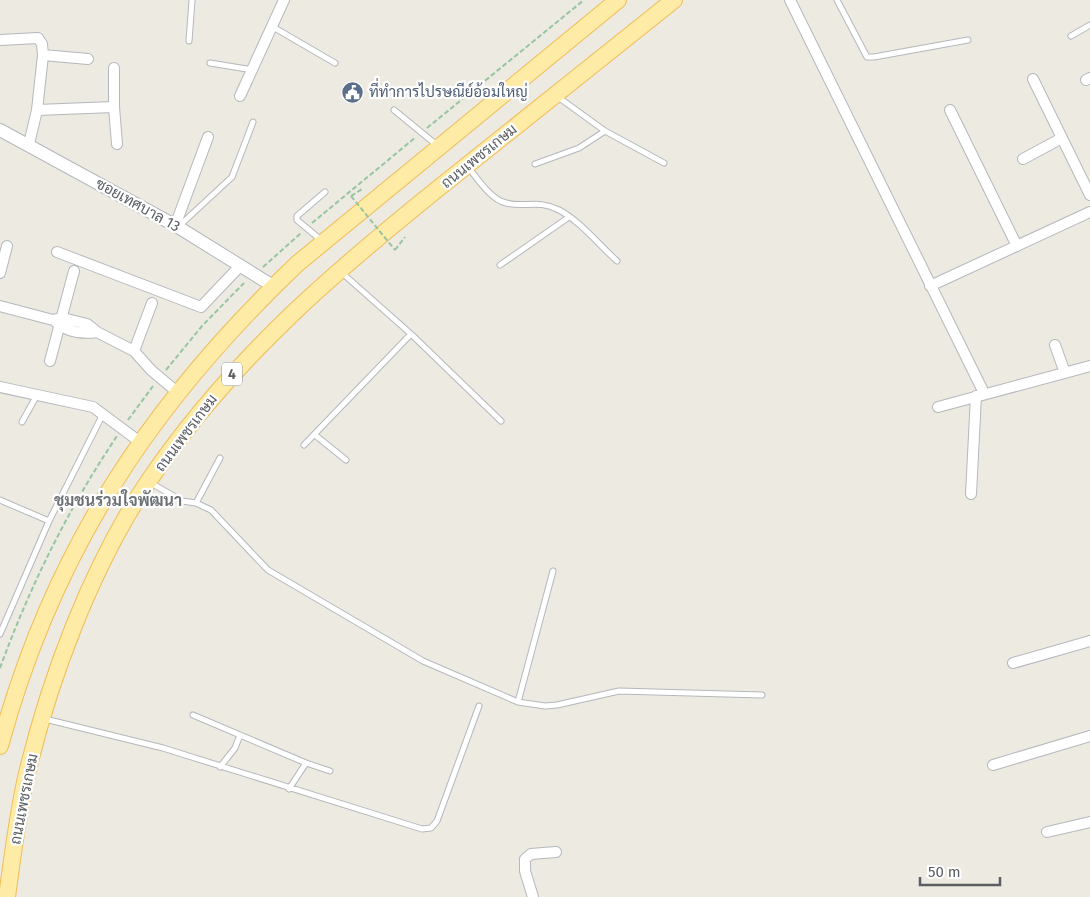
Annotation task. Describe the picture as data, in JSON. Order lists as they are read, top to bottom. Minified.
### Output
{"streets":{"main road":["ถนนเพชรเกษม","4"],"street":["ซอยเทศบาล 13"]},"crossings":[["ถนนเพชรเกษม","ซอยเทศบาล 13"]],"districts":["ชุมชนร่วมใจพัฒนา"],"places":{"public building":["ที่ทำการไปรษณีย์อ้อมใหญ่"]},"scale_bar":"50 m"}
